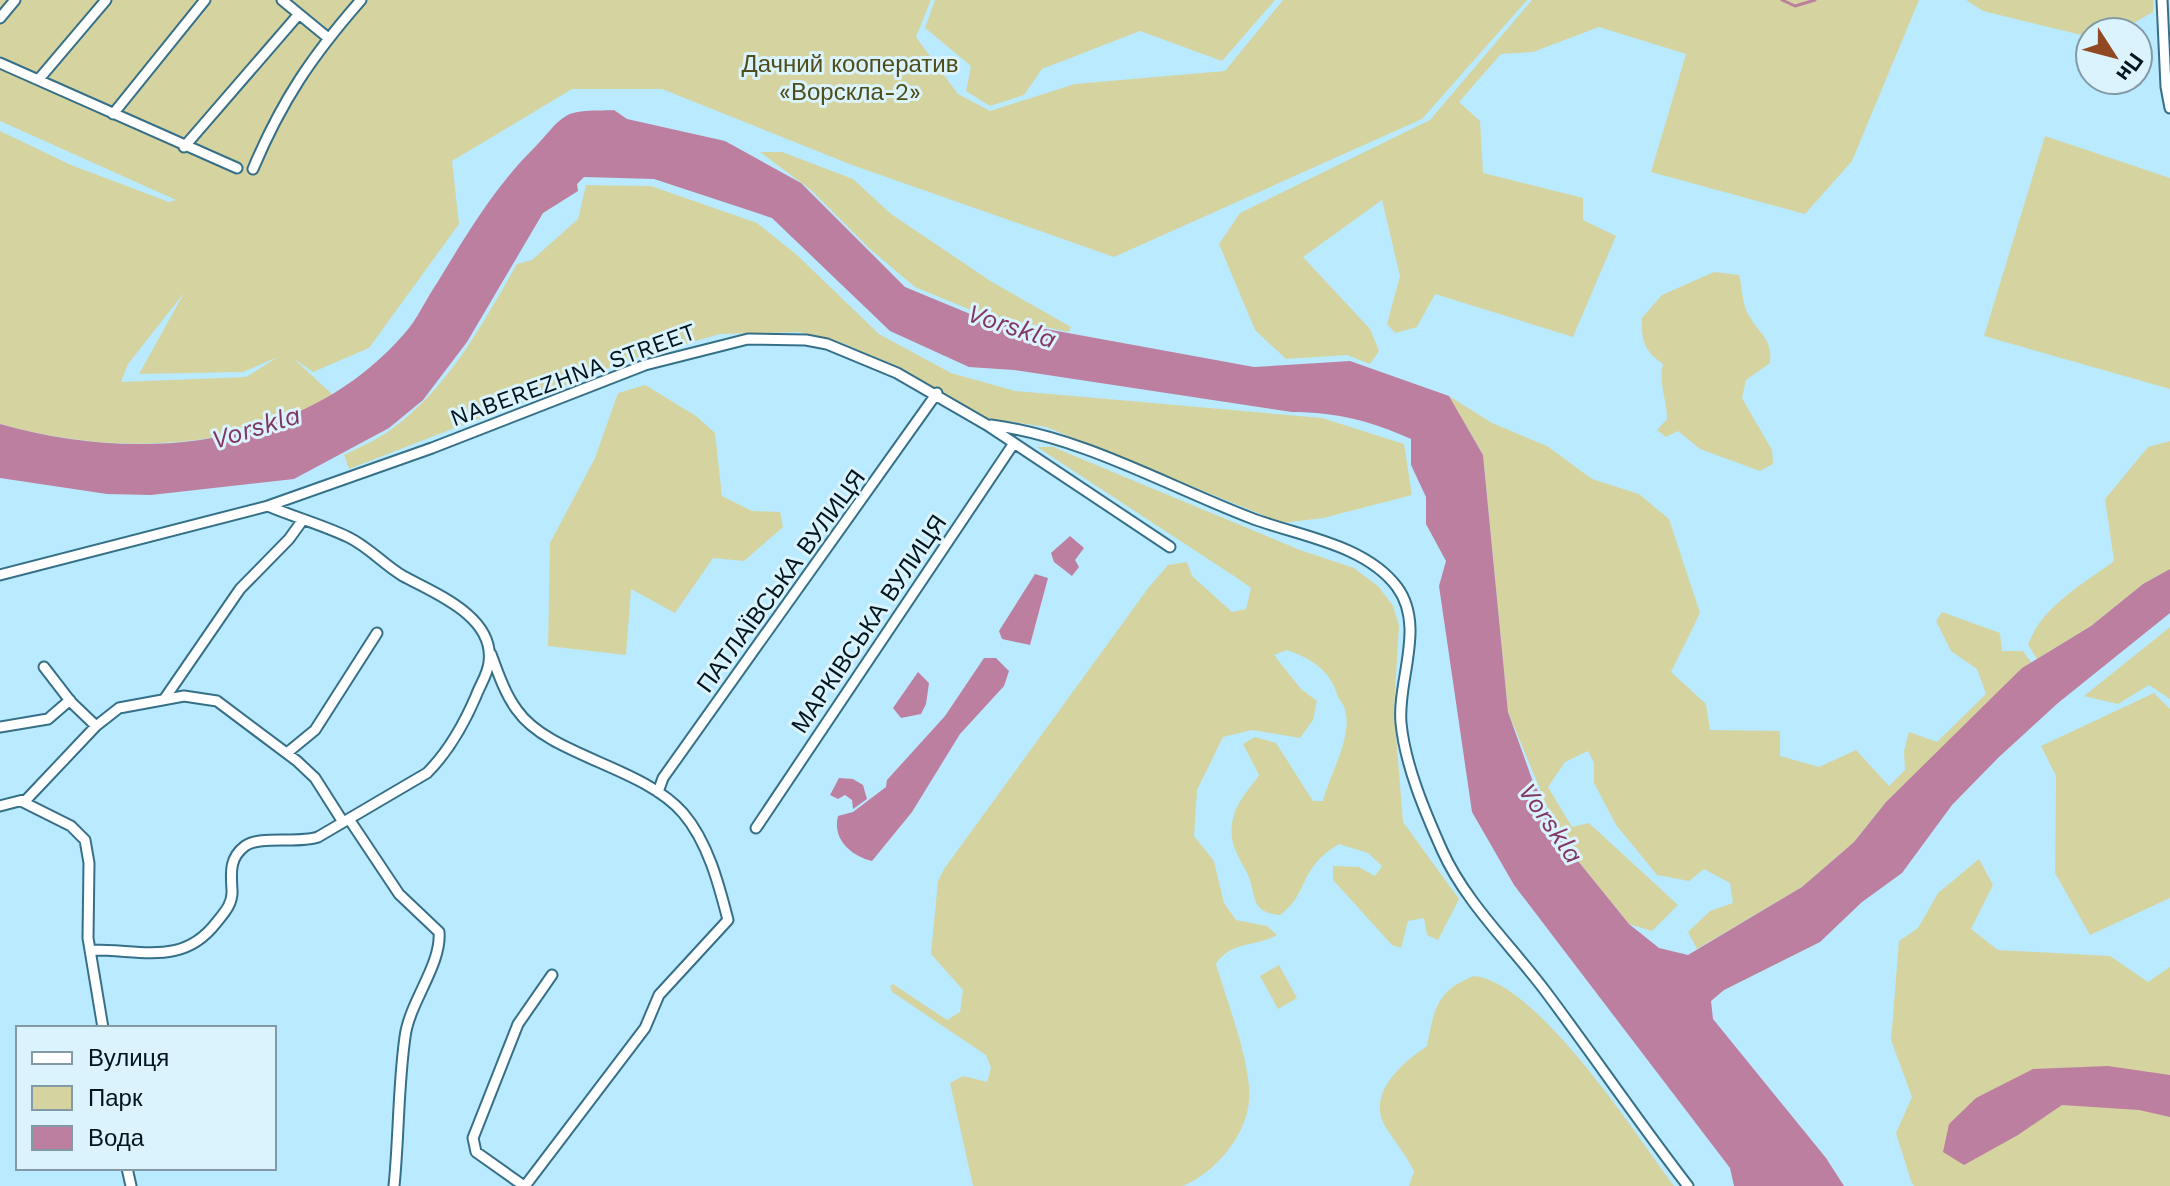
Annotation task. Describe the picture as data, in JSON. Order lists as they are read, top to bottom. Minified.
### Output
{"streets":{"street":["NABEREZHNA STREET","ПАТЛАЇВСЬКА ВУЛИЦЯ","МАРКІВСЬКА ВУЛИЦЯ"]},"crossings":[["NABEREZHNA STREET","ПАТЛАЇВСЬКА ВУЛИЦЯ"],["NABEREZHNA STREET","МАРКІВСЬКА ВУЛИЦЯ"]],"water":["Vorskla"],"parks":["Дачний кооператив «Ворскла-2»"],"legend":["Вулиця","Парк","Вода"],"north":"bottom right"}
